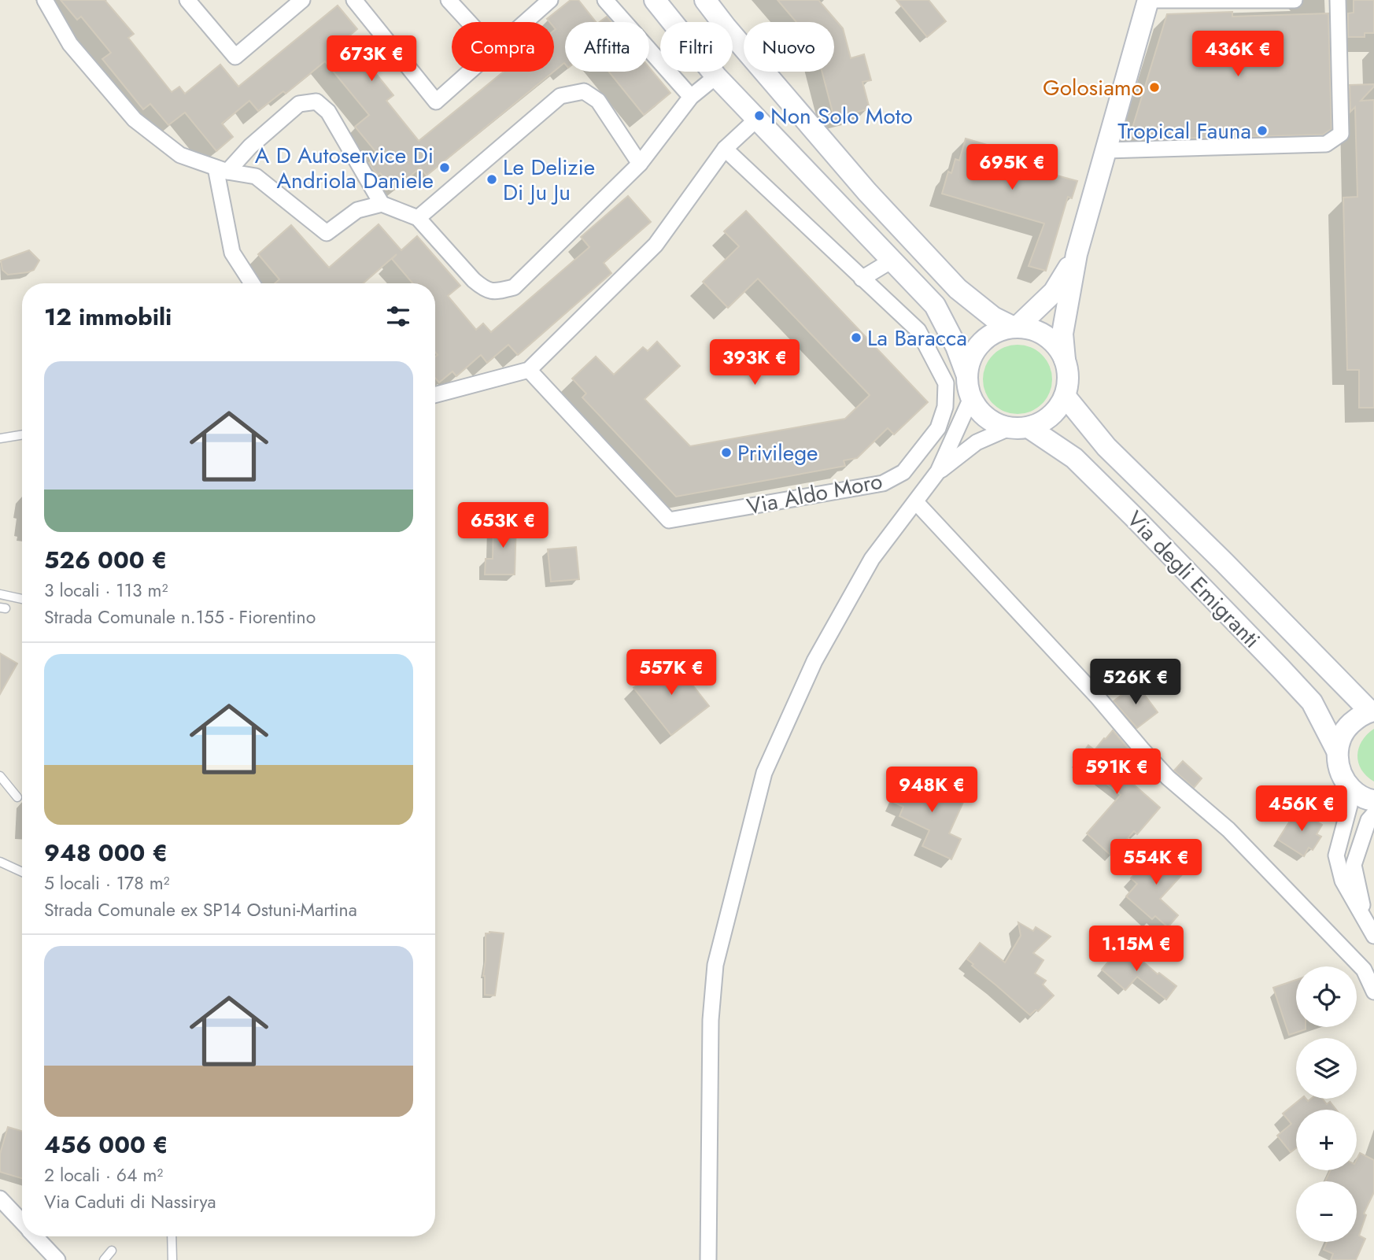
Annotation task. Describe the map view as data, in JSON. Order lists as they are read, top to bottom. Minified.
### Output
{"streets":{"main road":["Via degli Emigranti"],"street":["Via Aldo Moro"]},"places":["Golosiamo","Non Solo Moto","Tropical Fauna","A D Autoservice Di Andriola Daniele","Le Delizie Di Ju Ju","La Baracca","Privilege"],"page":{"chip":["Compra","Affitta","Filtri","Nuovo"],"price":["436K €","673K €","695K €","393K €","653K €","557K €","526K €","591K €","948K €","456K €","554K €","1.15M €"],"heading":"12 immobili","list":[{"name":"526 000 €","note":"3 locali · 113 m² · Strada Comunale n.155 - Fiorentino"},{"name":"948 000 €","note":"5 locali · 178 m² · Strada Comunale ex SP14 Ostuni-Martina"},{"name":"456 000 €","note":"2 locali · 64 m² · Via Caduti di Nassirya"}],"map_buttons":["+","−"]}}
